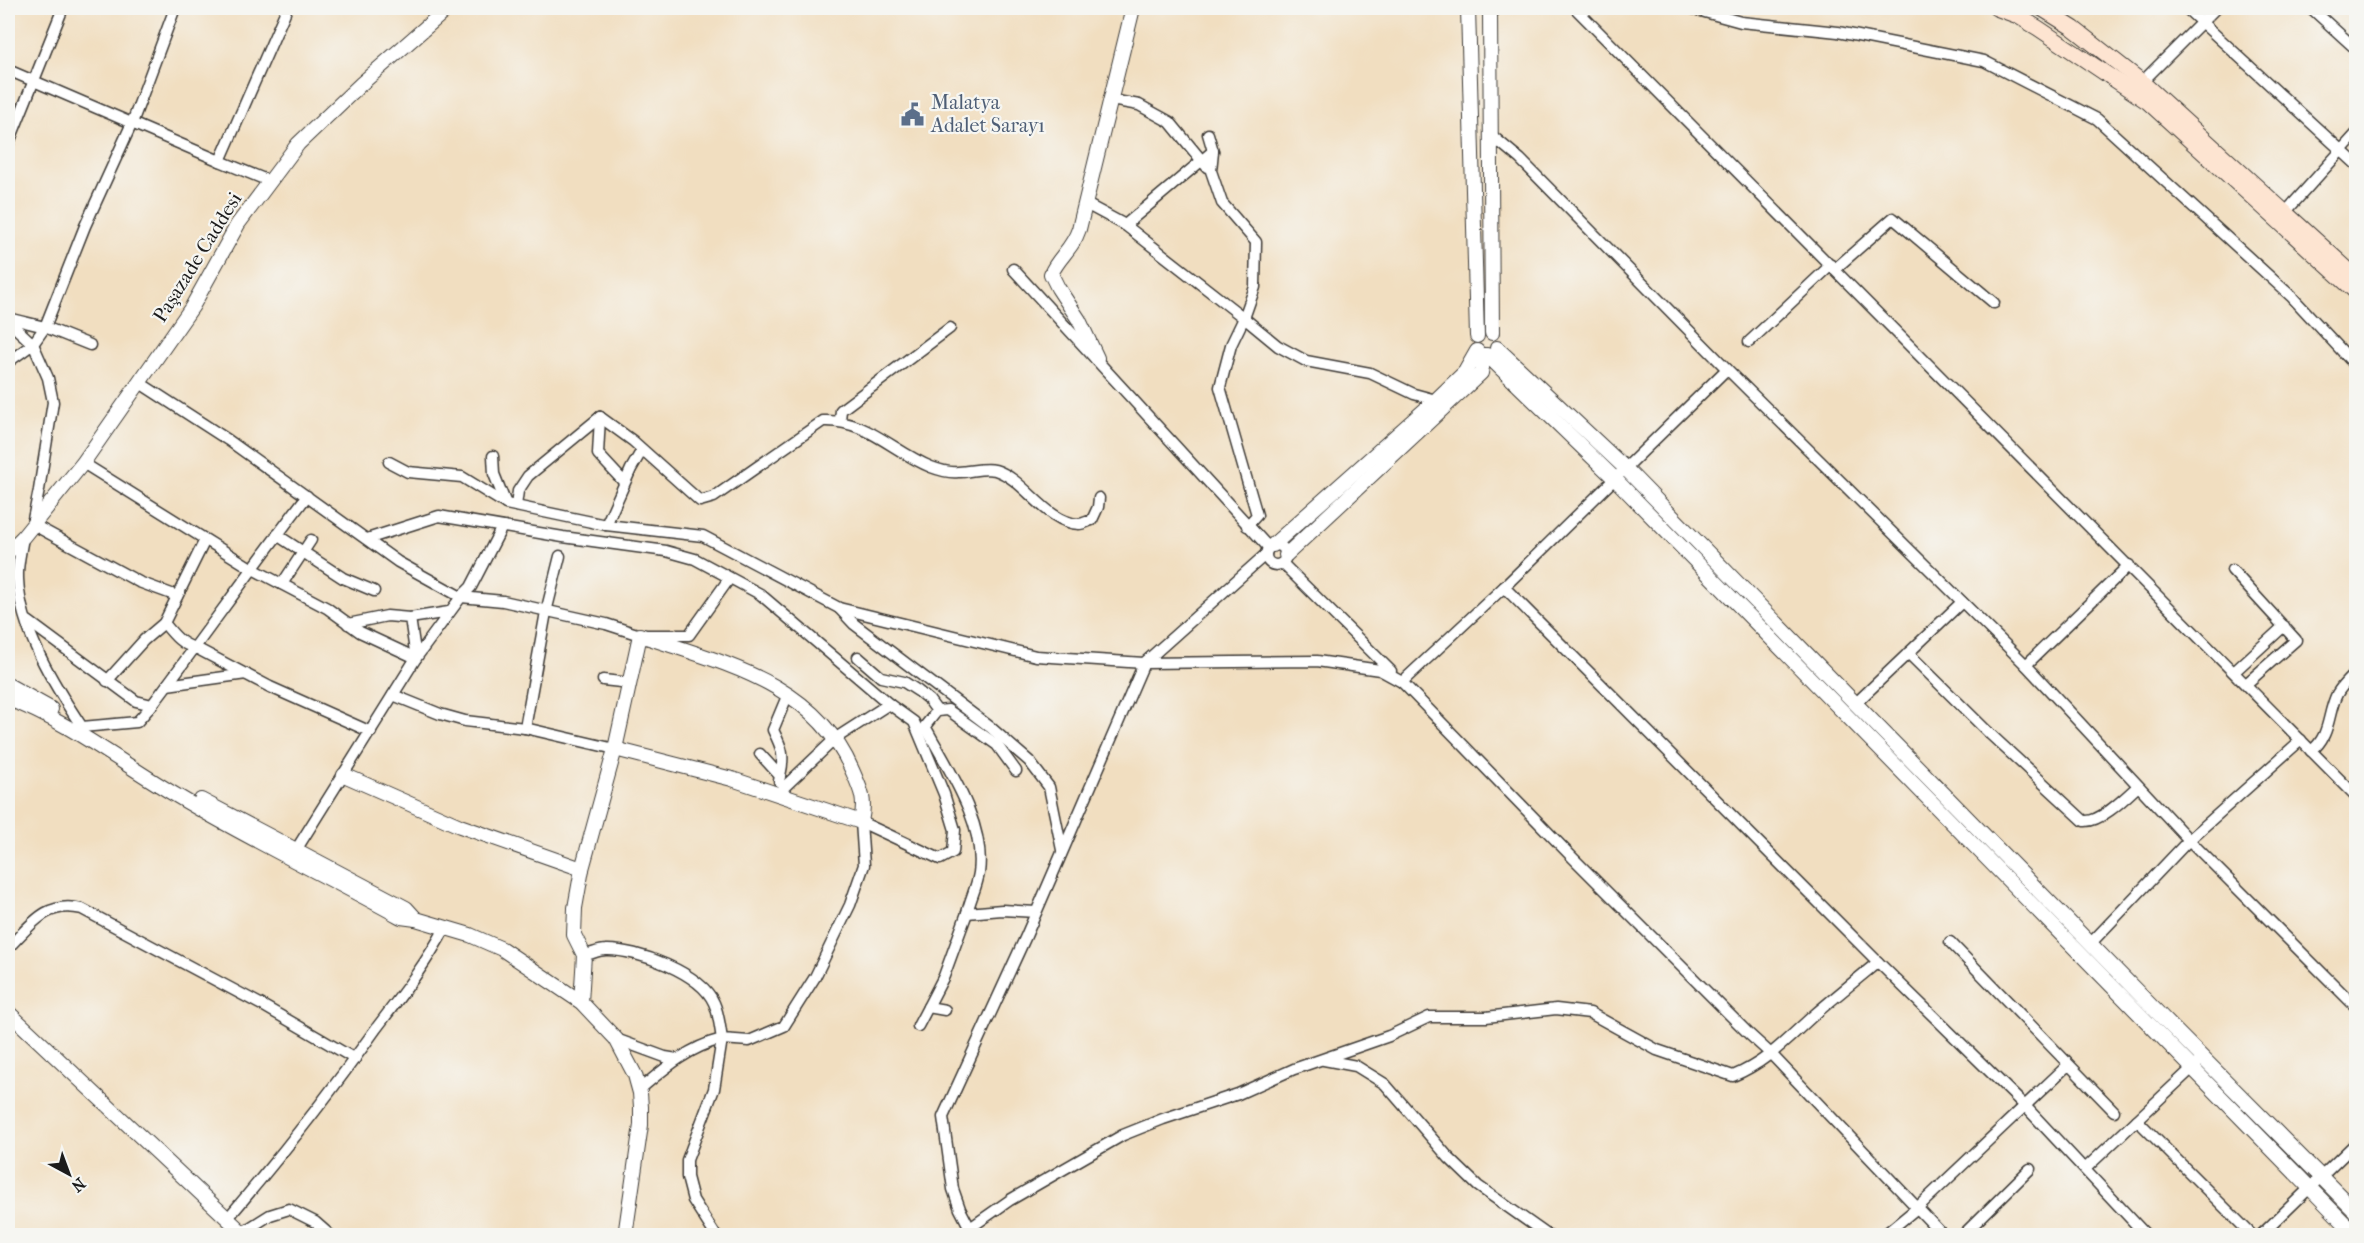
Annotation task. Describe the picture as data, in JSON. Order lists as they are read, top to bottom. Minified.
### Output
{"streets":{"street":["Paşazade Caddesi"]},"places":{"public building":["Malatya Adalet Sarayı"]},"north":"bottom right"}
